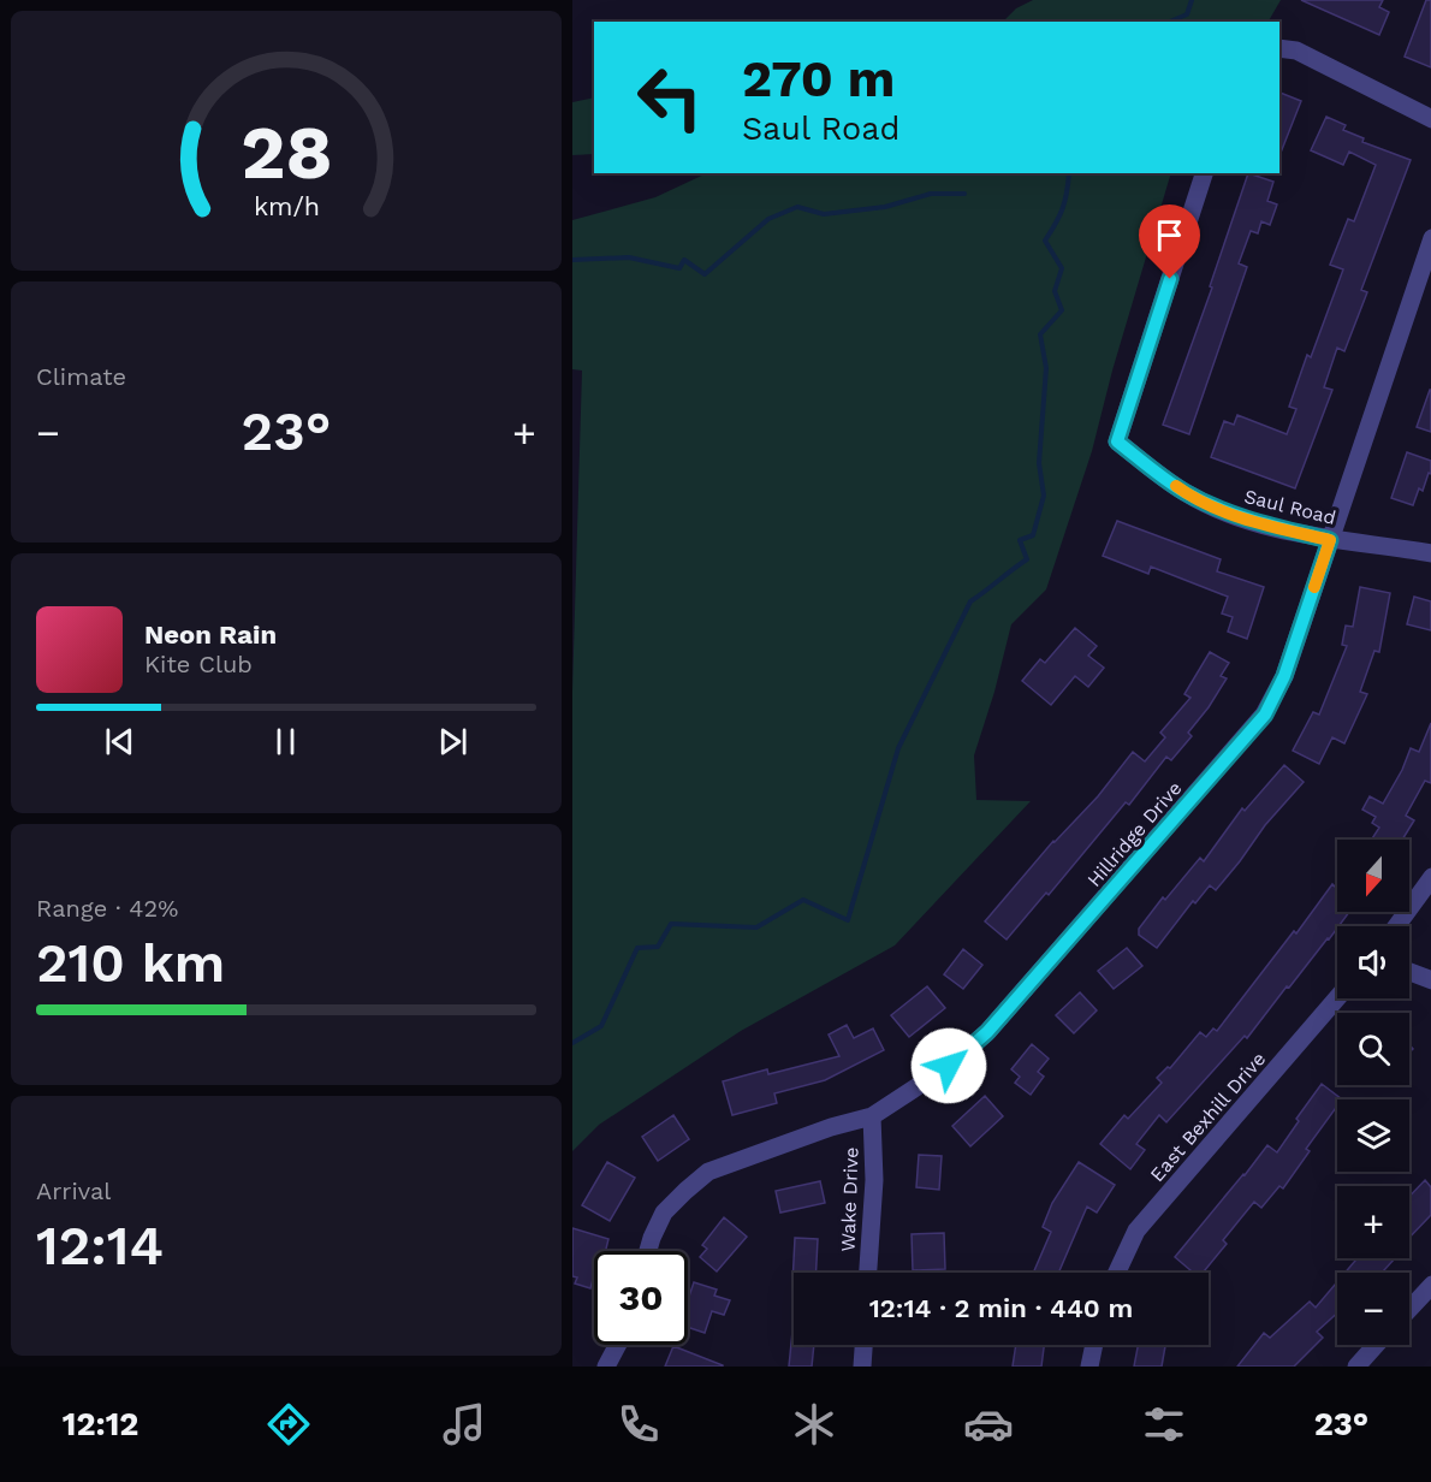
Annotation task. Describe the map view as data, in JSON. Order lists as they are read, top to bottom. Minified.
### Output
{"streets":{"street":["Saul Road","Hillridge Drive","East Bexhill Drive","Wake Drive"]},"crossings":[["Saul Road","Hillridge Drive"],["Hillridge Drive","Wake Drive"]],"north":"bottom","page":{"turn":["270 m","Saul Road"],"tile":["Climate",["Range · 42%","210 km"],["Arrival","12:14"]],"heat":["−","23°","+"],"song":["Neon Rain","Kite Club"],"map_buttons":["+","−"],"limit":"30","trip":"12:14 · 2 min · 440 m","tabs":["12:12","23°"],"gauge":["28","km/h"]}}
